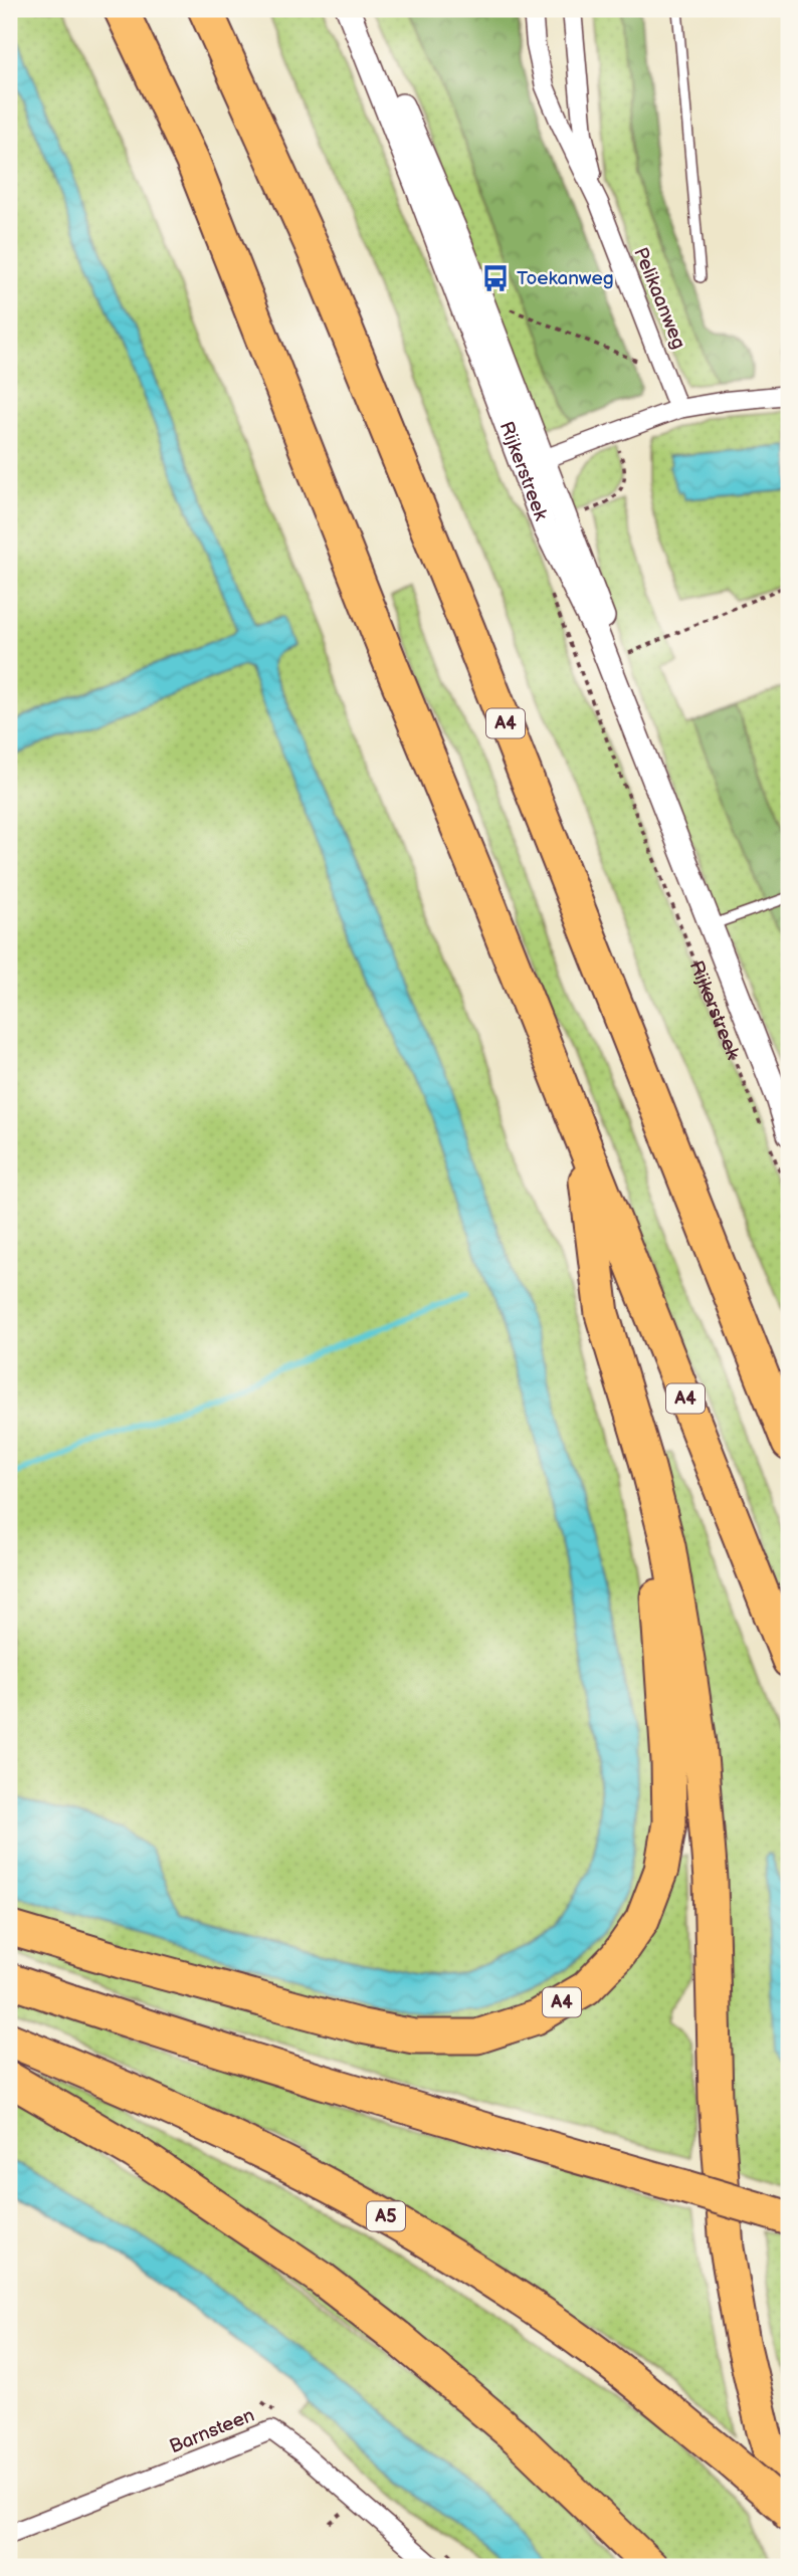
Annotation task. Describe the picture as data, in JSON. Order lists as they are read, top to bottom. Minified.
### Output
{"streets":{"highway":["A4","A5"],"street":["Pelikaanweg","Rijkerstreek","Barnsteen"]},"crossings":[["A4","A5"]],"places":{"bus stop":["Toekanweg"]}}
